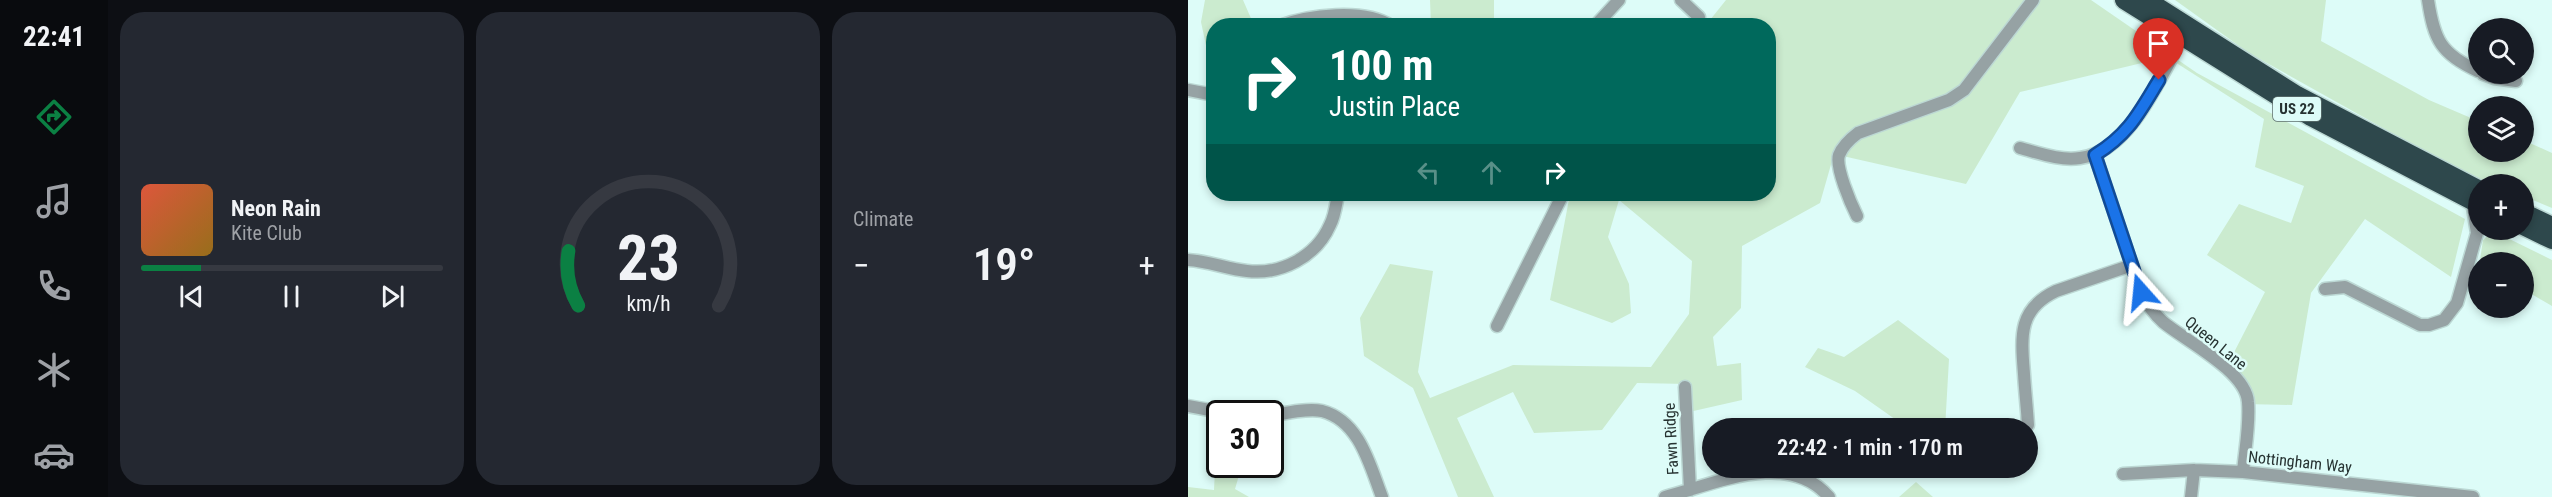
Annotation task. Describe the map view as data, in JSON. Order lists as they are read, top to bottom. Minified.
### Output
{"streets":{"highway":["US 22"],"street":["Queen Lane","Fawn Ridge","Nottingham Way"]},"crossings":[["Queen Lane","Nottingham Way"]],"page":{"tabs":"22:41","tile":"Climate","map_buttons":["+","−"],"turn":["100 m","Justin Place"],"song":["Neon Rain","Kite Club"],"heat":["−","19°","+"],"limit":"30","trip":"22:42 · 1 min · 170 m","gauge":["23","km/h"]}}
